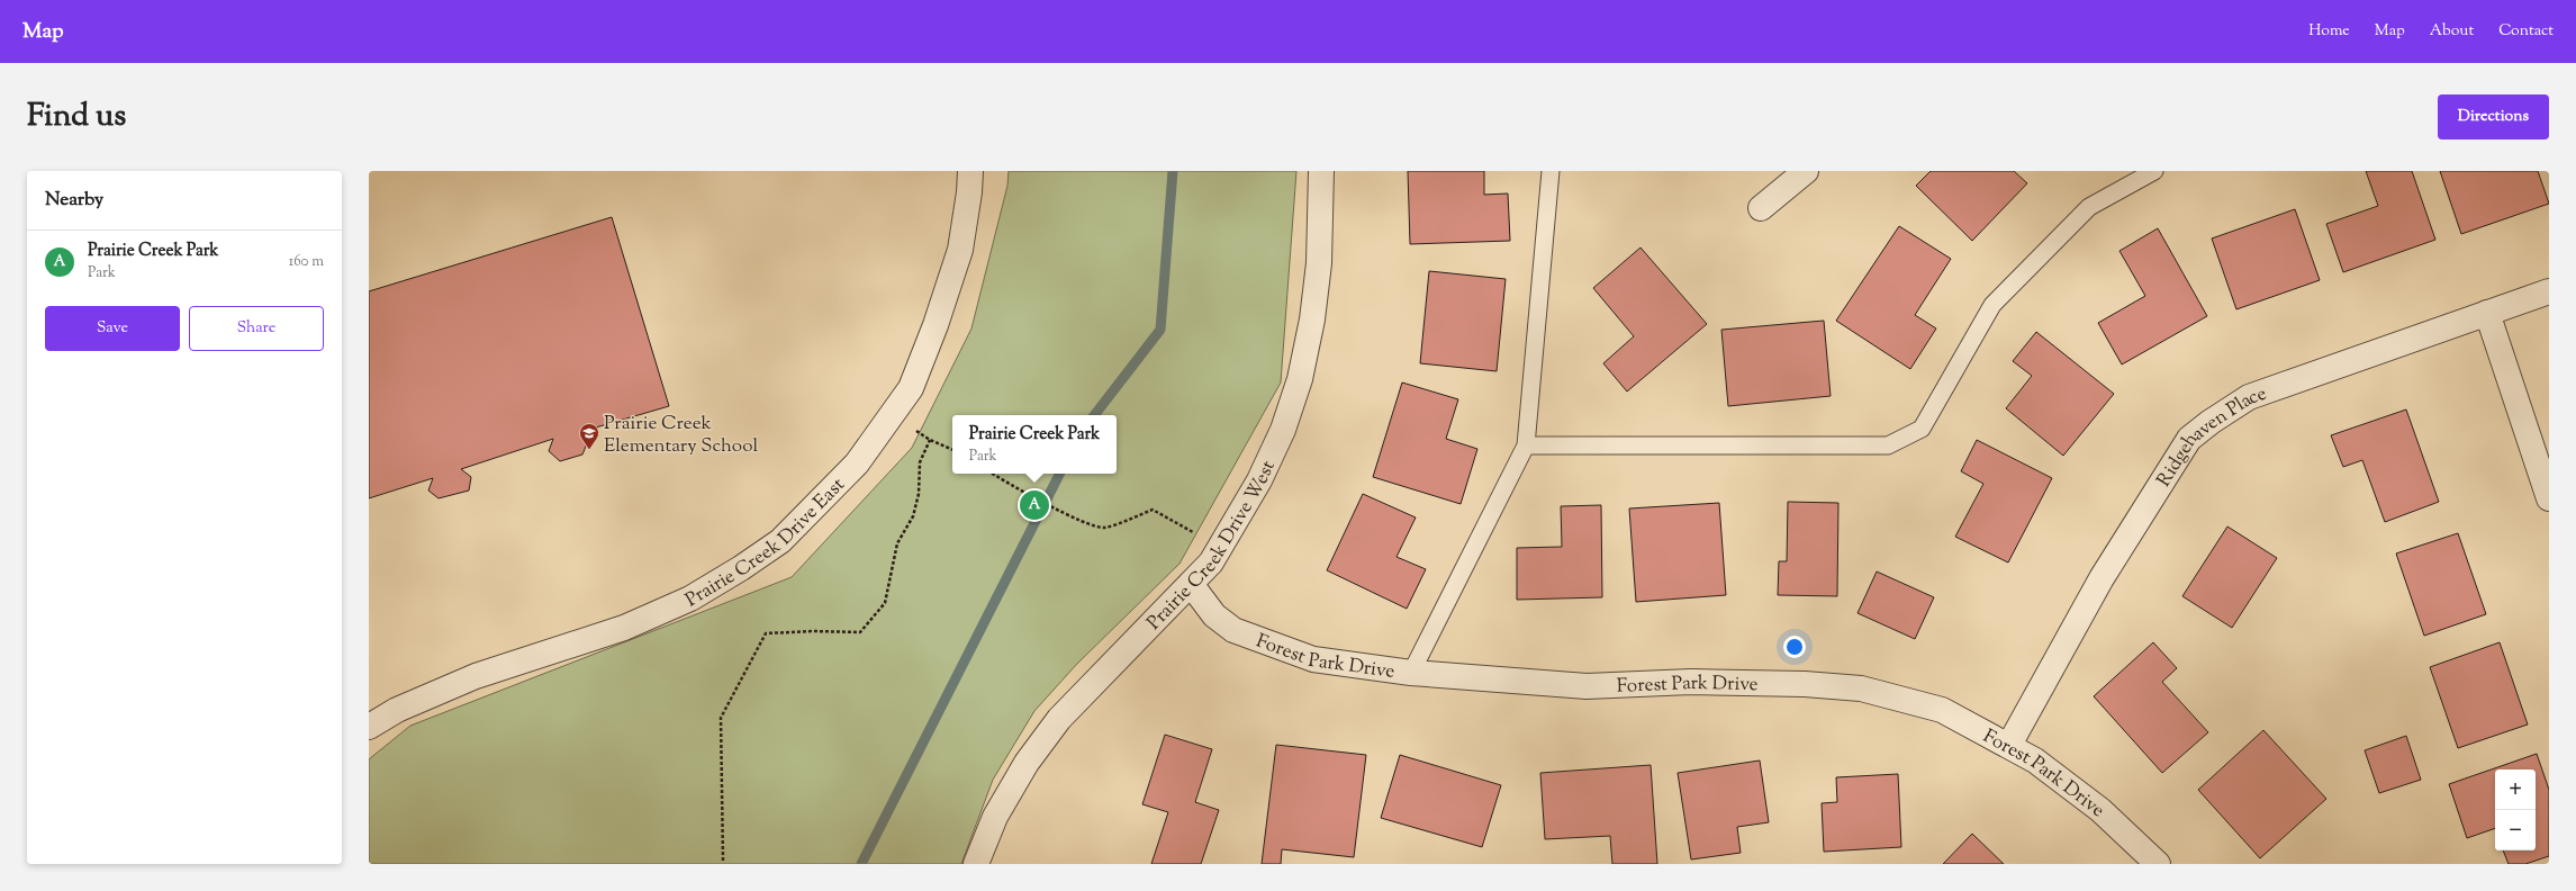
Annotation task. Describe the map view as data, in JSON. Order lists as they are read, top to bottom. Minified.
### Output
{"streets":{"street":["Ridgehaven Place","Prairie Creek Drive East","Prairie Creek Drive West","Forest Park Drive"]},"crossings":[["Ridgehaven Place","Forest Park Drive"],["Prairie Creek Drive West","Forest Park Drive"]],"places":{"school or university":["Prairie Creek Elementary School"]},"page":{"header":"Map","nav":["Home","Map","About","Contact"],"title":"Find us","buttons":["Directions",["Save","Share"]],"heading":"Nearby","list":[{"mark":"A","name":"Prairie Creek Park","note":"Park","value":"160 m"}],"popup":["Prairie Creek Park","Park"],"pins":"A","map_buttons":["+","−"]}}
